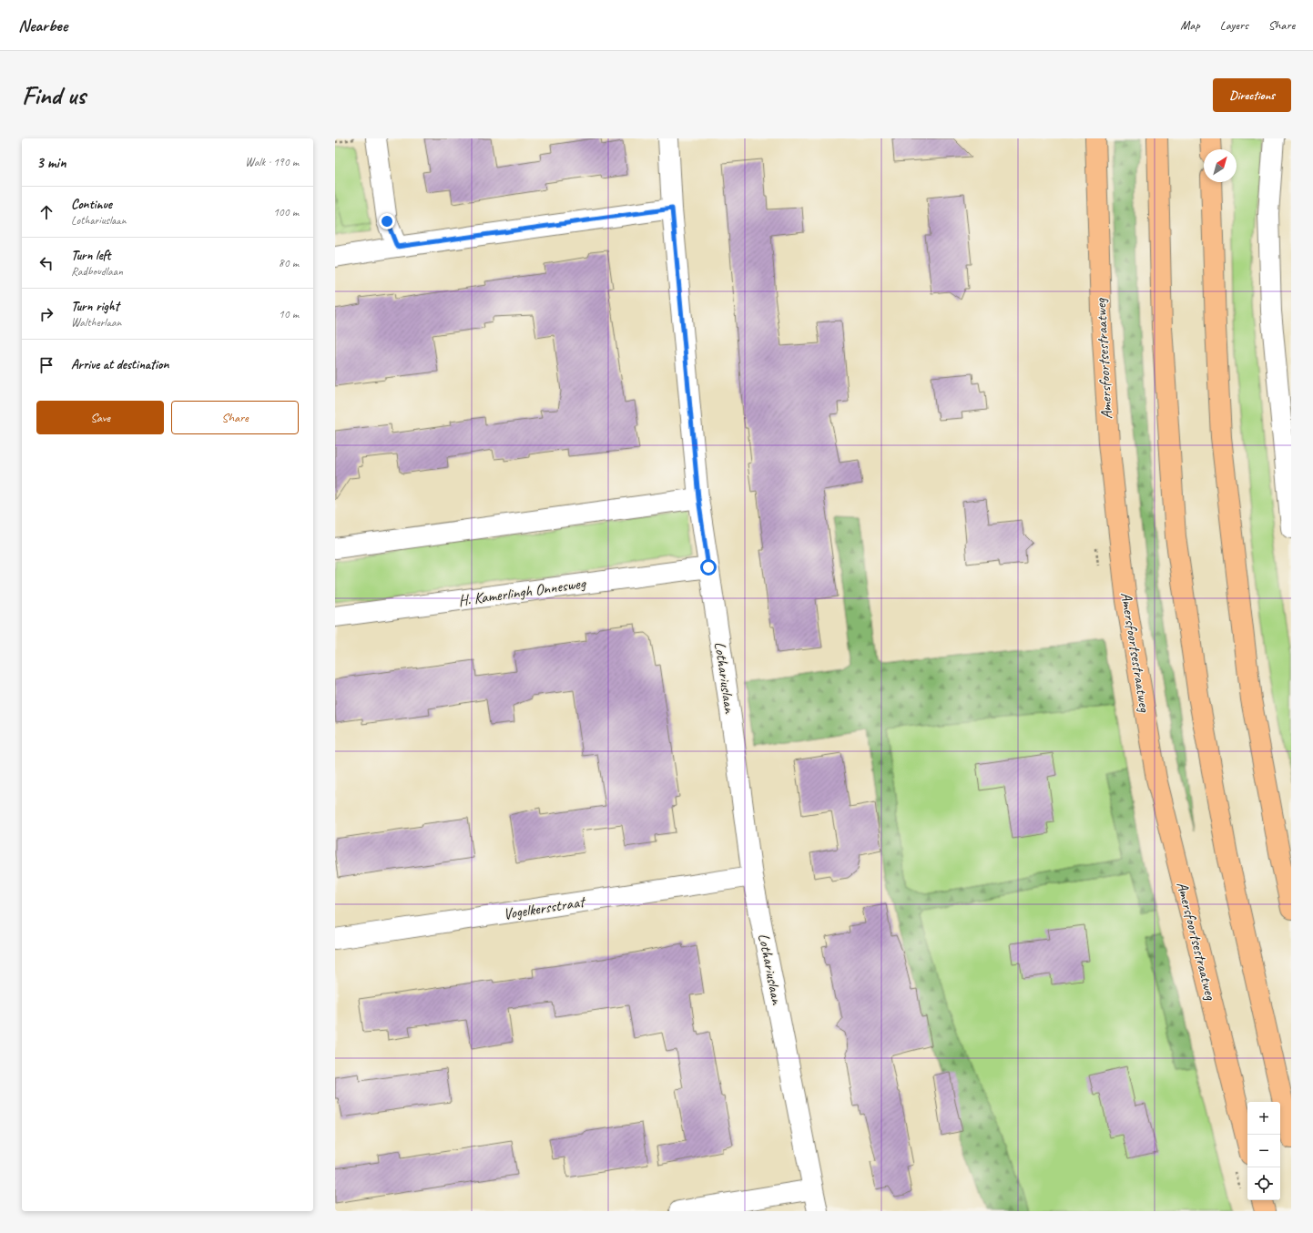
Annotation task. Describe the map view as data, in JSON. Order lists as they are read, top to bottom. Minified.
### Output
{"streets":{"main road":["Amersfoortsestraatweg"],"street":["H. Kamerlingh Onnesweg","Lothariuslaan","Vogelkersstraat"]},"crossings":[["H. Kamerlingh Onnesweg","Lothariuslaan"],["Lothariuslaan","Vogelkersstraat"]],"north":"top right","page":{"header":"Nearbee","nav":["Map","Layers","Share"],"buttons":["Directions",["Save","Share"]],"title":"Find us","heading":["3 min","Walk · 190 m"],"list":[["Continue","Lothariuslaan","100 m"],["Turn left","Radboudlaan","80 m"],["Turn right","Waltherlaan","10 m"],"Arrive at destination"],"map_buttons":["+","−"]}}
